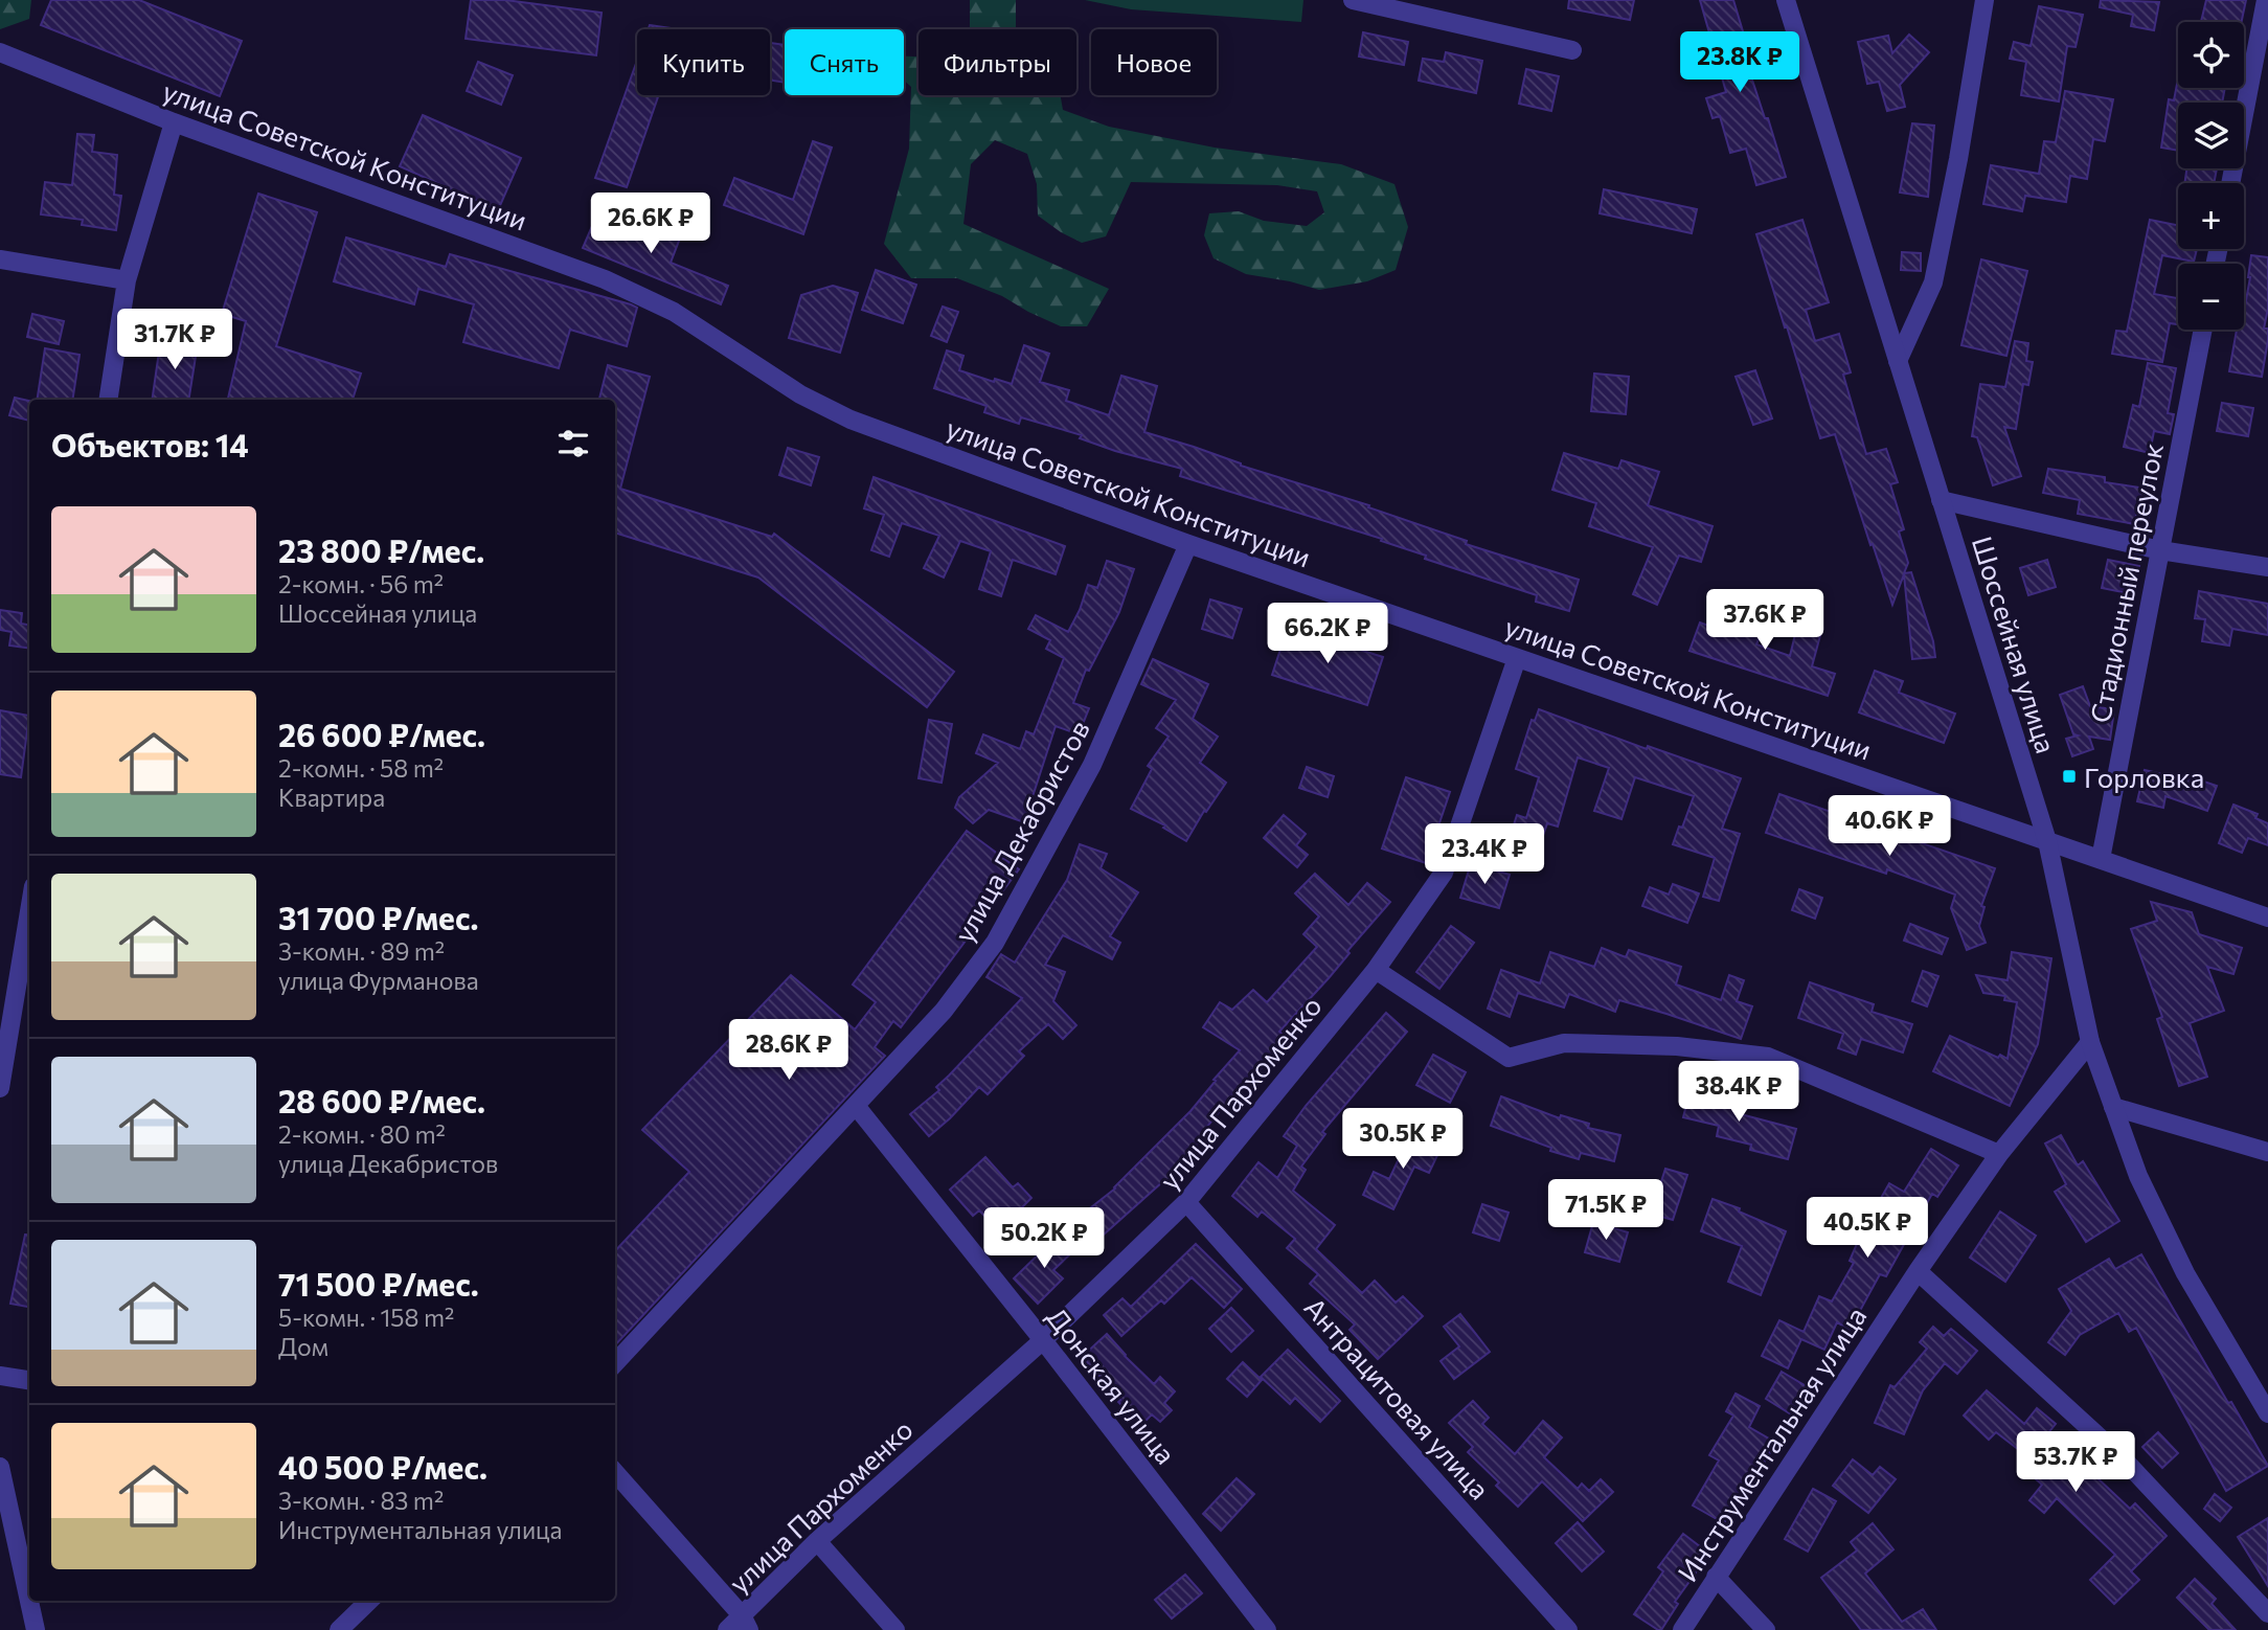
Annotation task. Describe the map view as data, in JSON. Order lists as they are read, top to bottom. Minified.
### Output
{"streets":{"street":["улица Советской Конституции","Стадионный переулок","Шоссейная улица","улица Декабристов","улица Пархоменко","Донская улица","Антрацитовая улица","Инструментальная улица"]},"crossings":[["улица Советской Конституции","Стадионный переулок"],["улица Советской Конституции","Шоссейная улица"],["улица Советской Конституции","улица Декабристов"],["улица Советской Конституции","улица Пархоменко"],["Шоссейная улица","Инструментальная улица"],["улица Декабристов","Донская улица"],["улица Пархоменко","Донская улица"],["улица Пархоменко","Антрацитовая улица"]],"places":{"transit":["Горловка"]},"page":{"map_buttons":["+","−"],"chip":["Купить","Снять","Фильтры","Новое"],"price":["23.8K ₽","26.6K ₽","31.7K ₽","37.6K ₽","66.2K ₽","40.6K ₽","23.4K ₽","28.6K ₽","38.4K ₽","30.5K ₽","71.5K ₽","40.5K ₽","50.2K ₽","53.7K ₽"],"heading":"Объектов: 14","list":[{"name":"23 800 ₽/мес.","note":"2-комн. · 56 m² · Шоссейная улица"},{"name":"26 600 ₽/мес.","note":"2-комн. · 58 m² · Квартира"},{"name":"31 700 ₽/мес.","note":"3-комн. · 89 m² · улица Фурманова"},{"name":"28 600 ₽/мес.","note":"2-комн. · 80 m² · улица Декабристов"},{"name":"71 500 ₽/мес.","note":"5-комн. · 158 m² · Дом"},{"name":"40 500 ₽/мес.","note":"3-комн. · 83 m² · Инструментальная улица"}]}}
